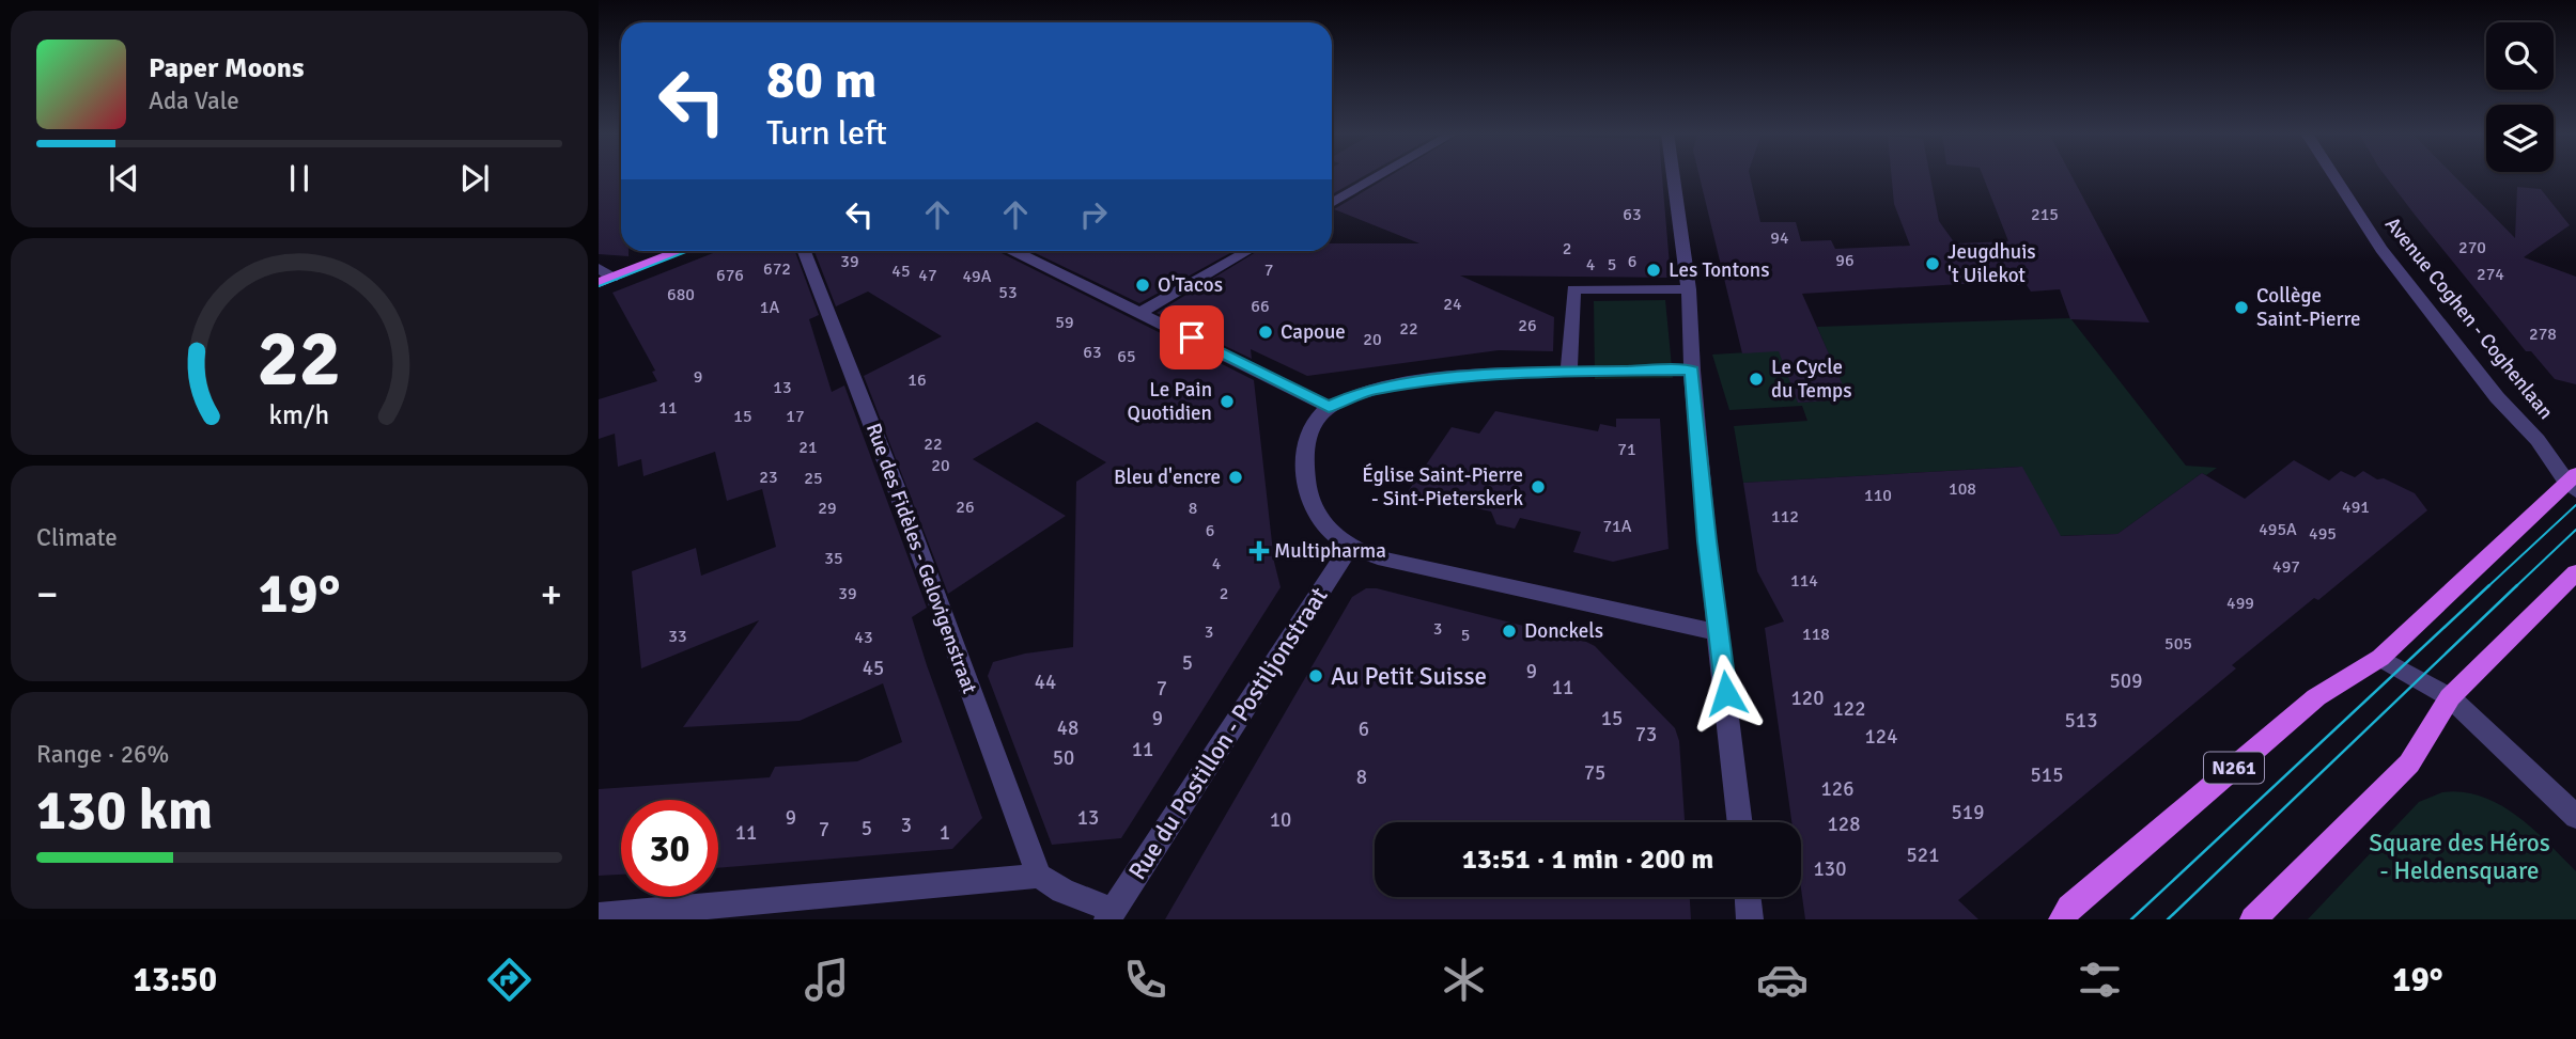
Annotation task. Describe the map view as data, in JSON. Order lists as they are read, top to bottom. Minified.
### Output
{"streets":{"main road":["N261"],"street":["Avenue Coghen - Coghenlaan","Rue des Fidèles - Gelovigenstraat","Rue du Postillon - Postiljonstraat"]},"crossings":[["Avenue Coghen - Coghenlaan","N261"]],"parks":["Square des Héros - Heldensquare"],"places":{"other":["Jeugdhuis 't Uilekot","Les Tontons","O'Tacos","Collège Saint-Pierre","Capoue","Le Cycle du Temps","Le Pain Quotidien","Bleu d'encre","Église Saint-Pierre - Sint-Pieterskerk","Donckels","Au Petit Suisse"],"health":["Multipharma"]},"house_numbers":["63","215","94","270","2","96","39","6","4","5","672","7","45","274","676","47","49A","53","680","24","66","1A","59","26","22","278","20","63","65","9","16","13","11","15","17","22","21","71","20","23","25","108","110","26","491","29","8","112","71A","495A","6","495","35","4","497","114","39","2","499","3","3","118","5","33","43","505","5","45","9","509","44","11","7","120","122","9","15","513","48","6","73","124","11","50","75","515","8","126","519","9","13","10","128","3","5","7","11","1","521","130"],"page":{"turn":["80 m","Turn left"],"song":["Paper Moons","Ada Vale"],"tile":["Climate",["Range · 26%","130 km"]],"heat":["−","19°","+"],"limit":"30","trip":"13:51 · 1 min · 200 m","tabs":["13:50","19°"],"gauge":["22","km/h"]}}
